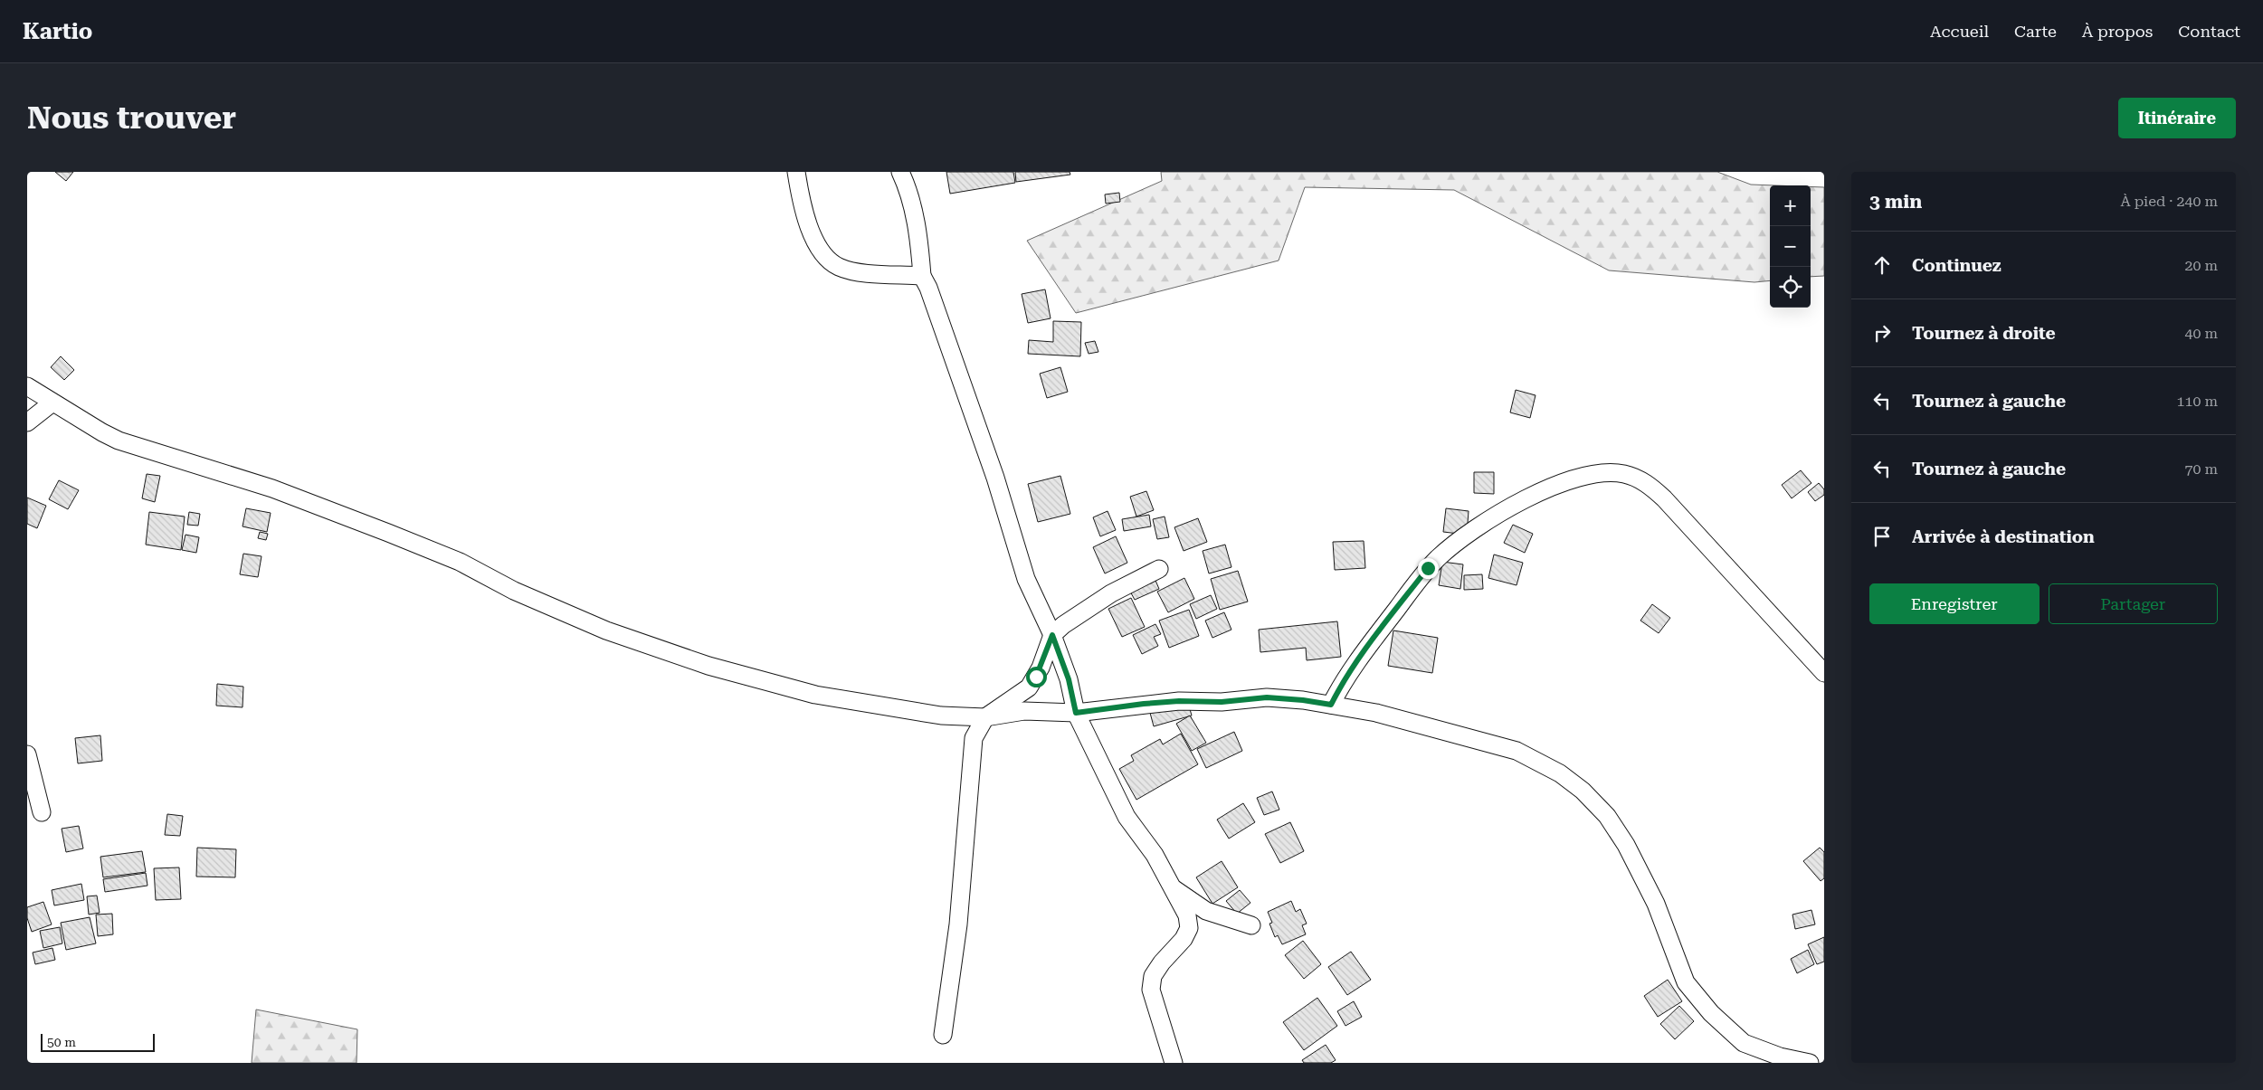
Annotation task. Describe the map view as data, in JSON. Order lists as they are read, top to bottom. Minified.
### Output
{"scale_bar":"50 m","page":{"header":"Kartio","nav":["Accueil","Carte","À propos","Contact"],"buttons":["Itinéraire",["Enregistrer","Partager"]],"title":"Nous trouver","heading":["3 min","À pied · 240 m"],"map_buttons":["+","−"],"list":[["Continuez","20 m"],["Tournez à droite","40 m"],["Tournez à gauche","110 m"],["Tournez à gauche","70 m"],"Arrivée à destination"],"scale":"50 m"}}
